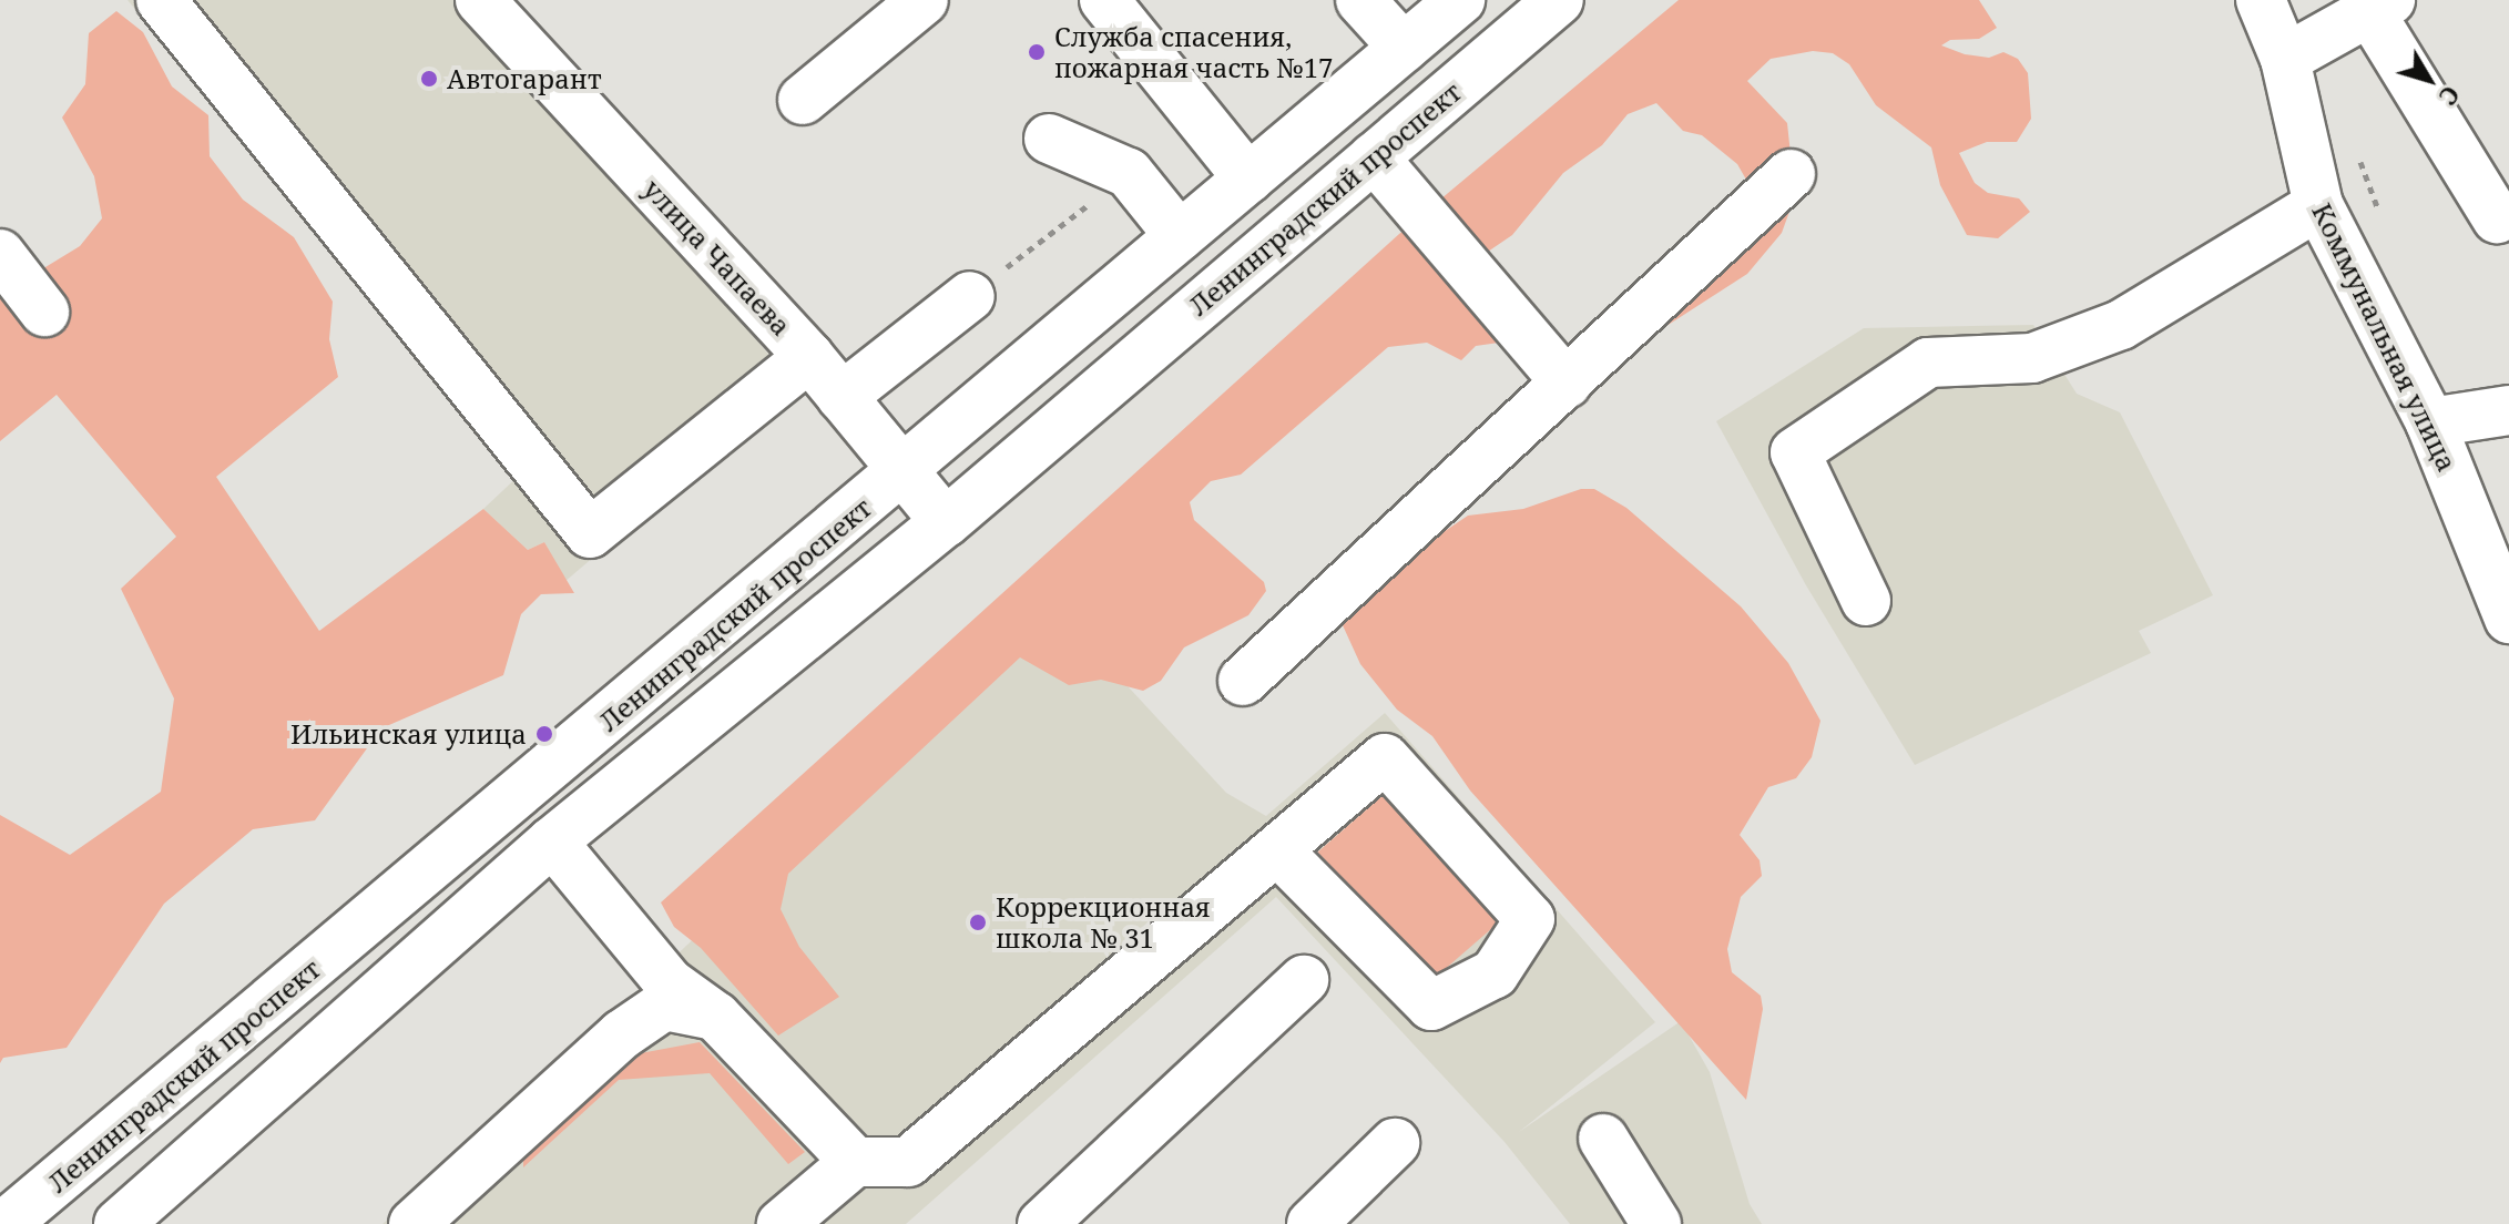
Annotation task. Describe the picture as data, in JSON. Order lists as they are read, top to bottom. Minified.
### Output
{"streets":{"main road":["Ленинградский проспект","улица Чапаева","Коммунальная улица"]},"crossings":[["Ленинградский проспект","улица Чапаева"]],"places":["Служба спасения, пожарная часть №17","Автогарант","Ильинская улица","Коррекционная школа № 31"],"north":"bottom right"}
